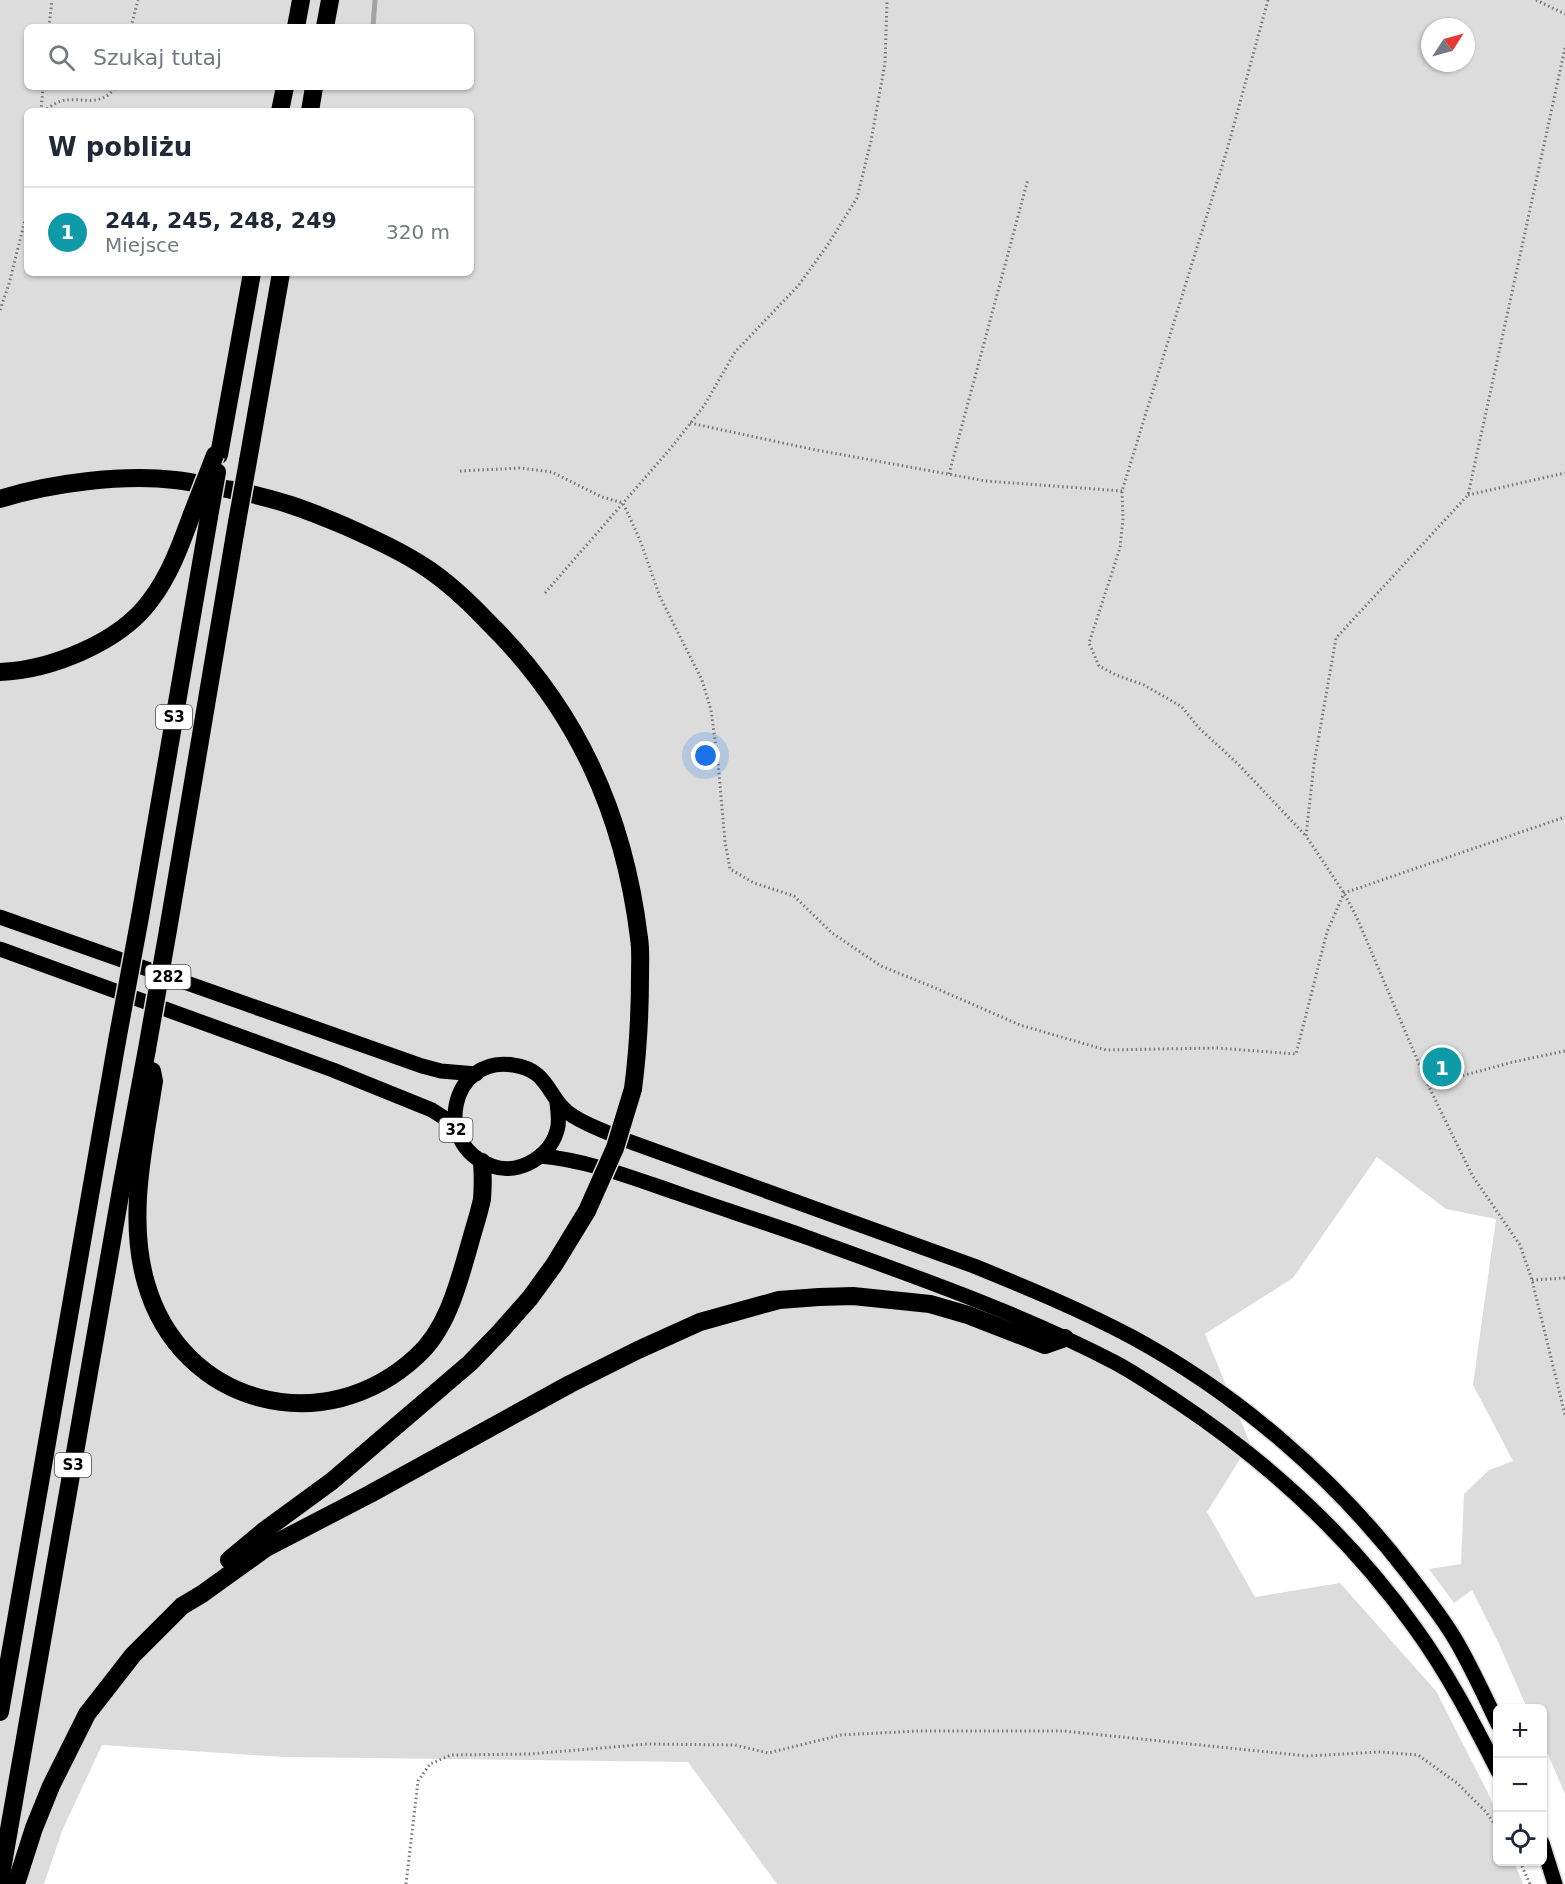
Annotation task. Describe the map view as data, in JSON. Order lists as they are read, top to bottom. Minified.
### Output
{"streets":{"highway":["S3"],"main road":["282","32"]},"crossings":[["282","32"]],"north":"top right","page":{"search":"Szukaj tutaj","heading":"W pobliżu","list":[{"mark":"1","name":"244, 245, 248, 249","note":"Miejsce","value":"320 m"}],"pins":"1","map_buttons":["+","−"]}}
